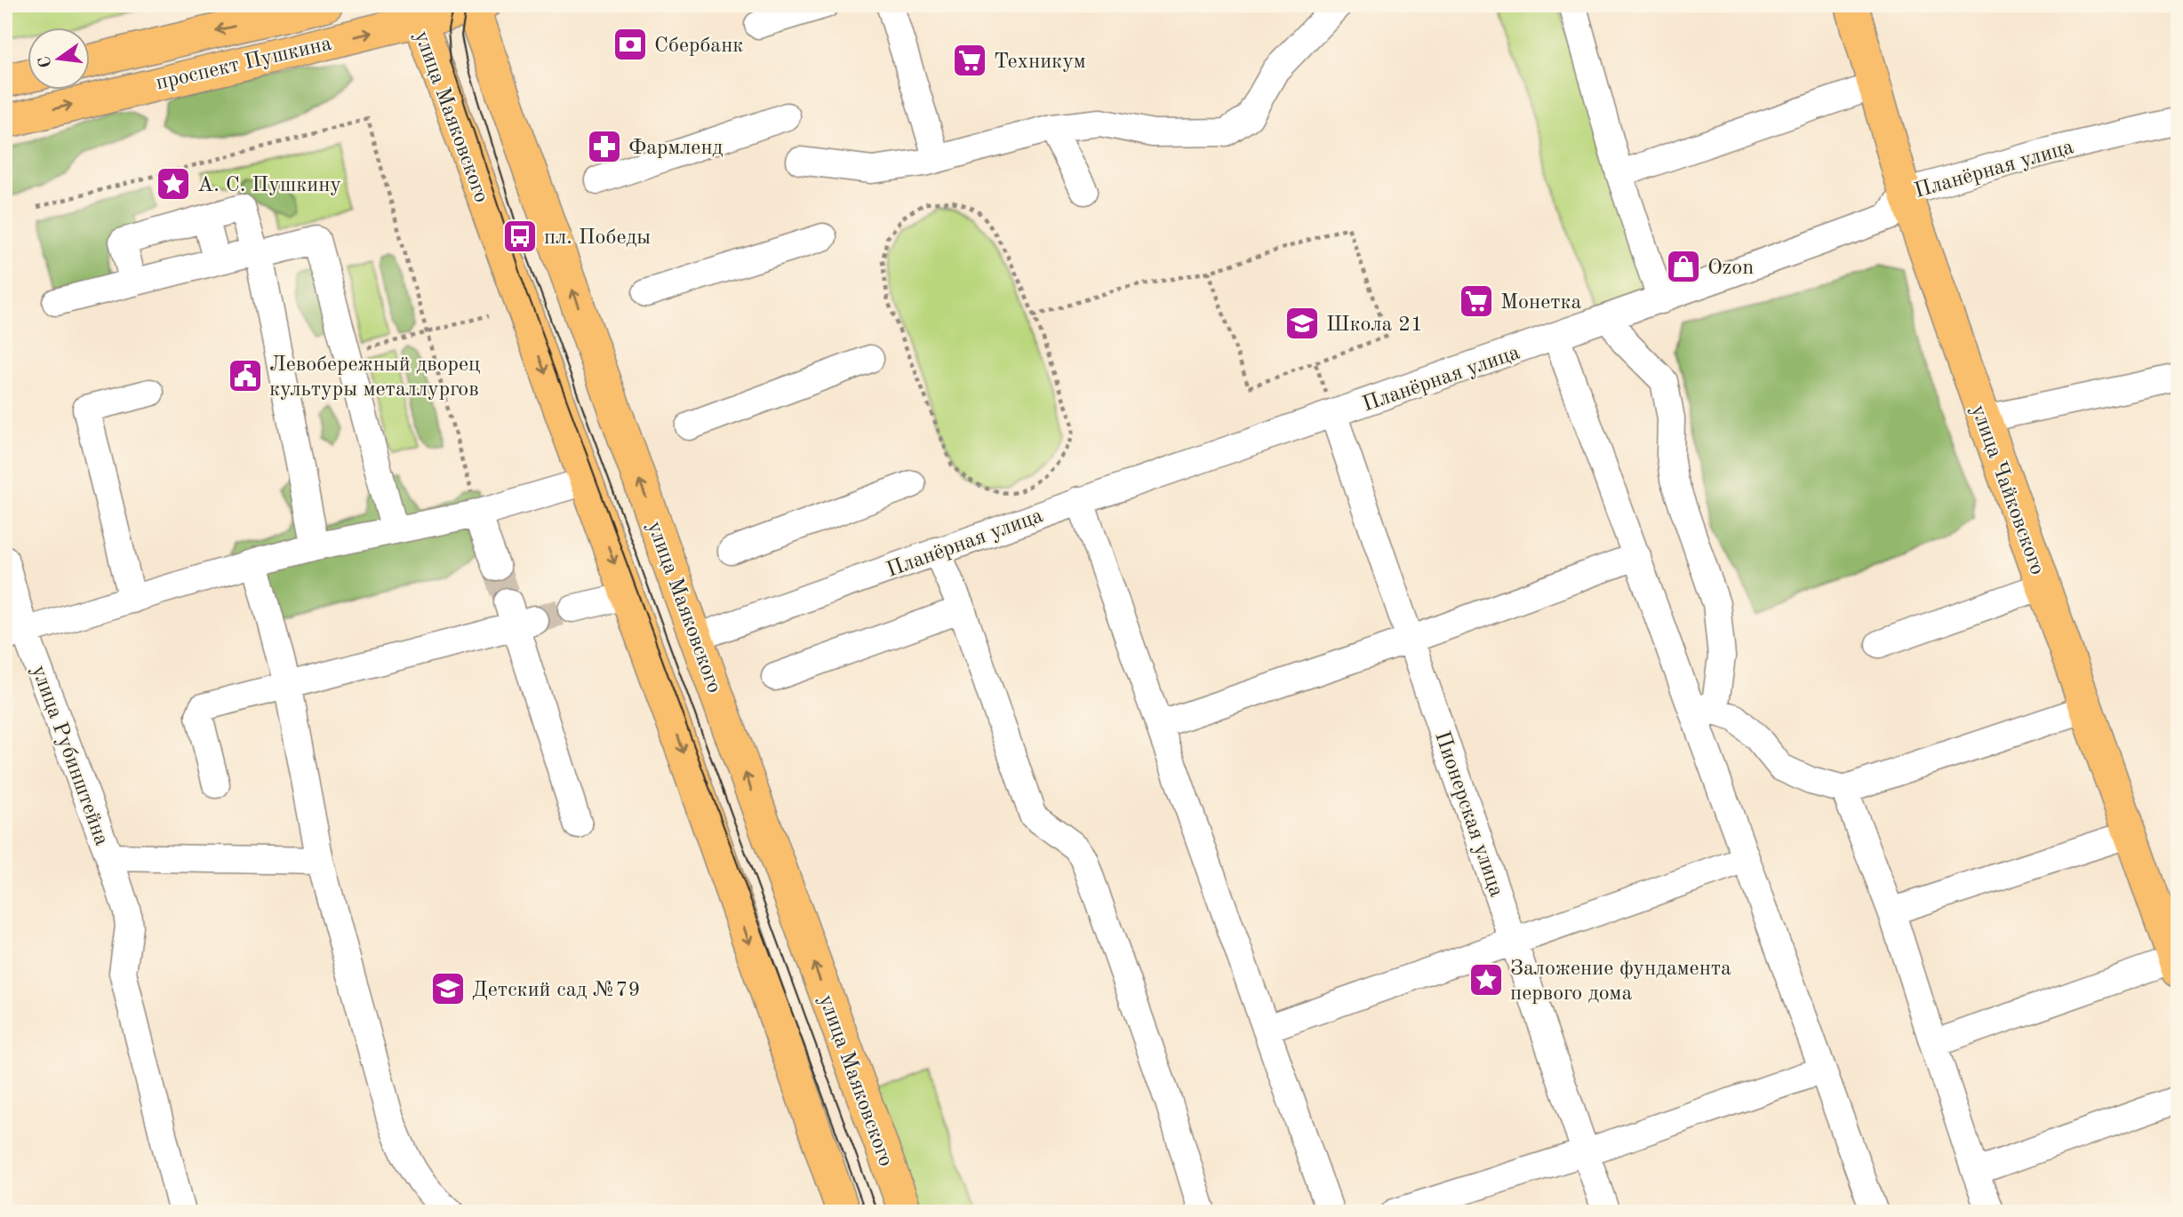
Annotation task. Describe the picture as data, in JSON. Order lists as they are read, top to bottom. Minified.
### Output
{"streets":{"main road":["проспект Пушкина","улица Маяковского","улица Чайковского"],"street":["Планёрная улица","улица Рубинштейна","Пионерская улица"]},"crossings":[["проспект Пушкина","улица Маяковского"],["улица Маяковского","Планёрная улица"],["Планёрная улица","улица Чайковского"],["Планёрная улица","Пионерская улица"]],"places":{"bank":["Сбербанк"],"supermarket":["Техникум","Монетка"],"pharmacy":["Фармленд"],"place":["А. С. Пушкину","Заложение фундамента первого дома"],"bus stop":["пл. Победы"],"shop":["Ozon"],"school or university":["Школа 21","Детский сад №79"],"public building":["Левобережный дворец культуры металлургов"]},"north":"left"}
